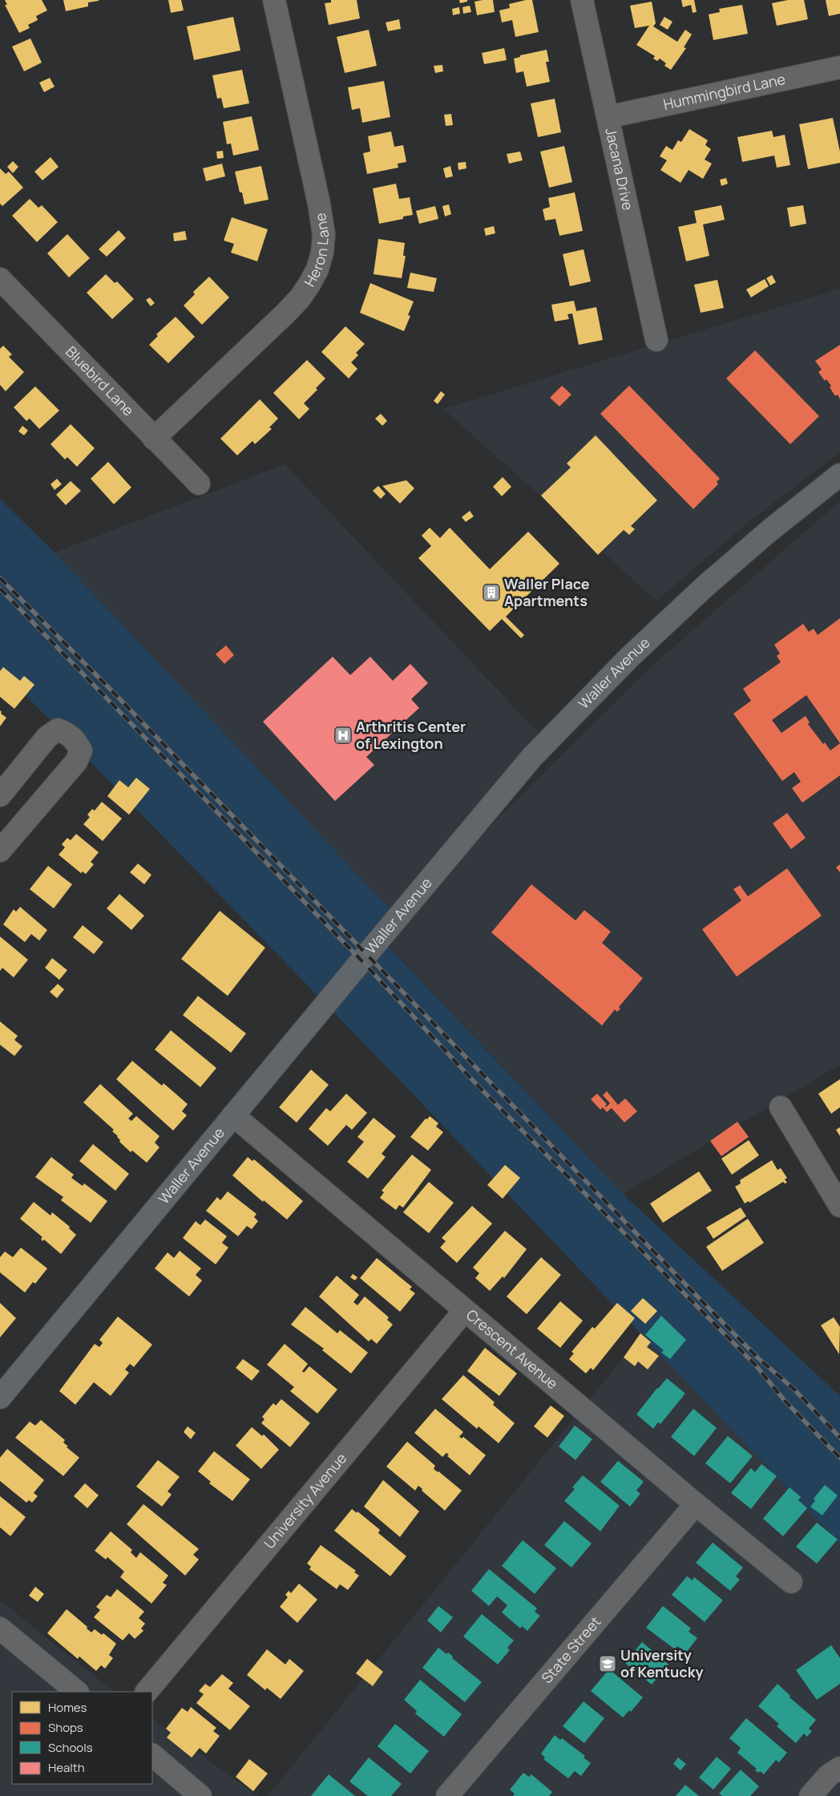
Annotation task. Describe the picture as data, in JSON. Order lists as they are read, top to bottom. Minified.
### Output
{"streets":{"main road":["Waller Avenue"],"street":["Hummingbird Lane","Jacana Drive","Heron Lane","Bluebird Lane","Crescent Avenue","University Avenue","State Street"]},"crossings":[["Hummingbird Lane","Jacana Drive"],["Heron Lane","Bluebird Lane"],["Waller Avenue","Crescent Avenue"],["Crescent Avenue","University Avenue"],["Crescent Avenue","State Street"]],"places":{"building":["Waller Place Apartments"],"hospital":["Arthritis Center of Lexington"],"school or university":["University of Kentucky"]},"legend":["Homes","Shops","Schools","Health"]}
